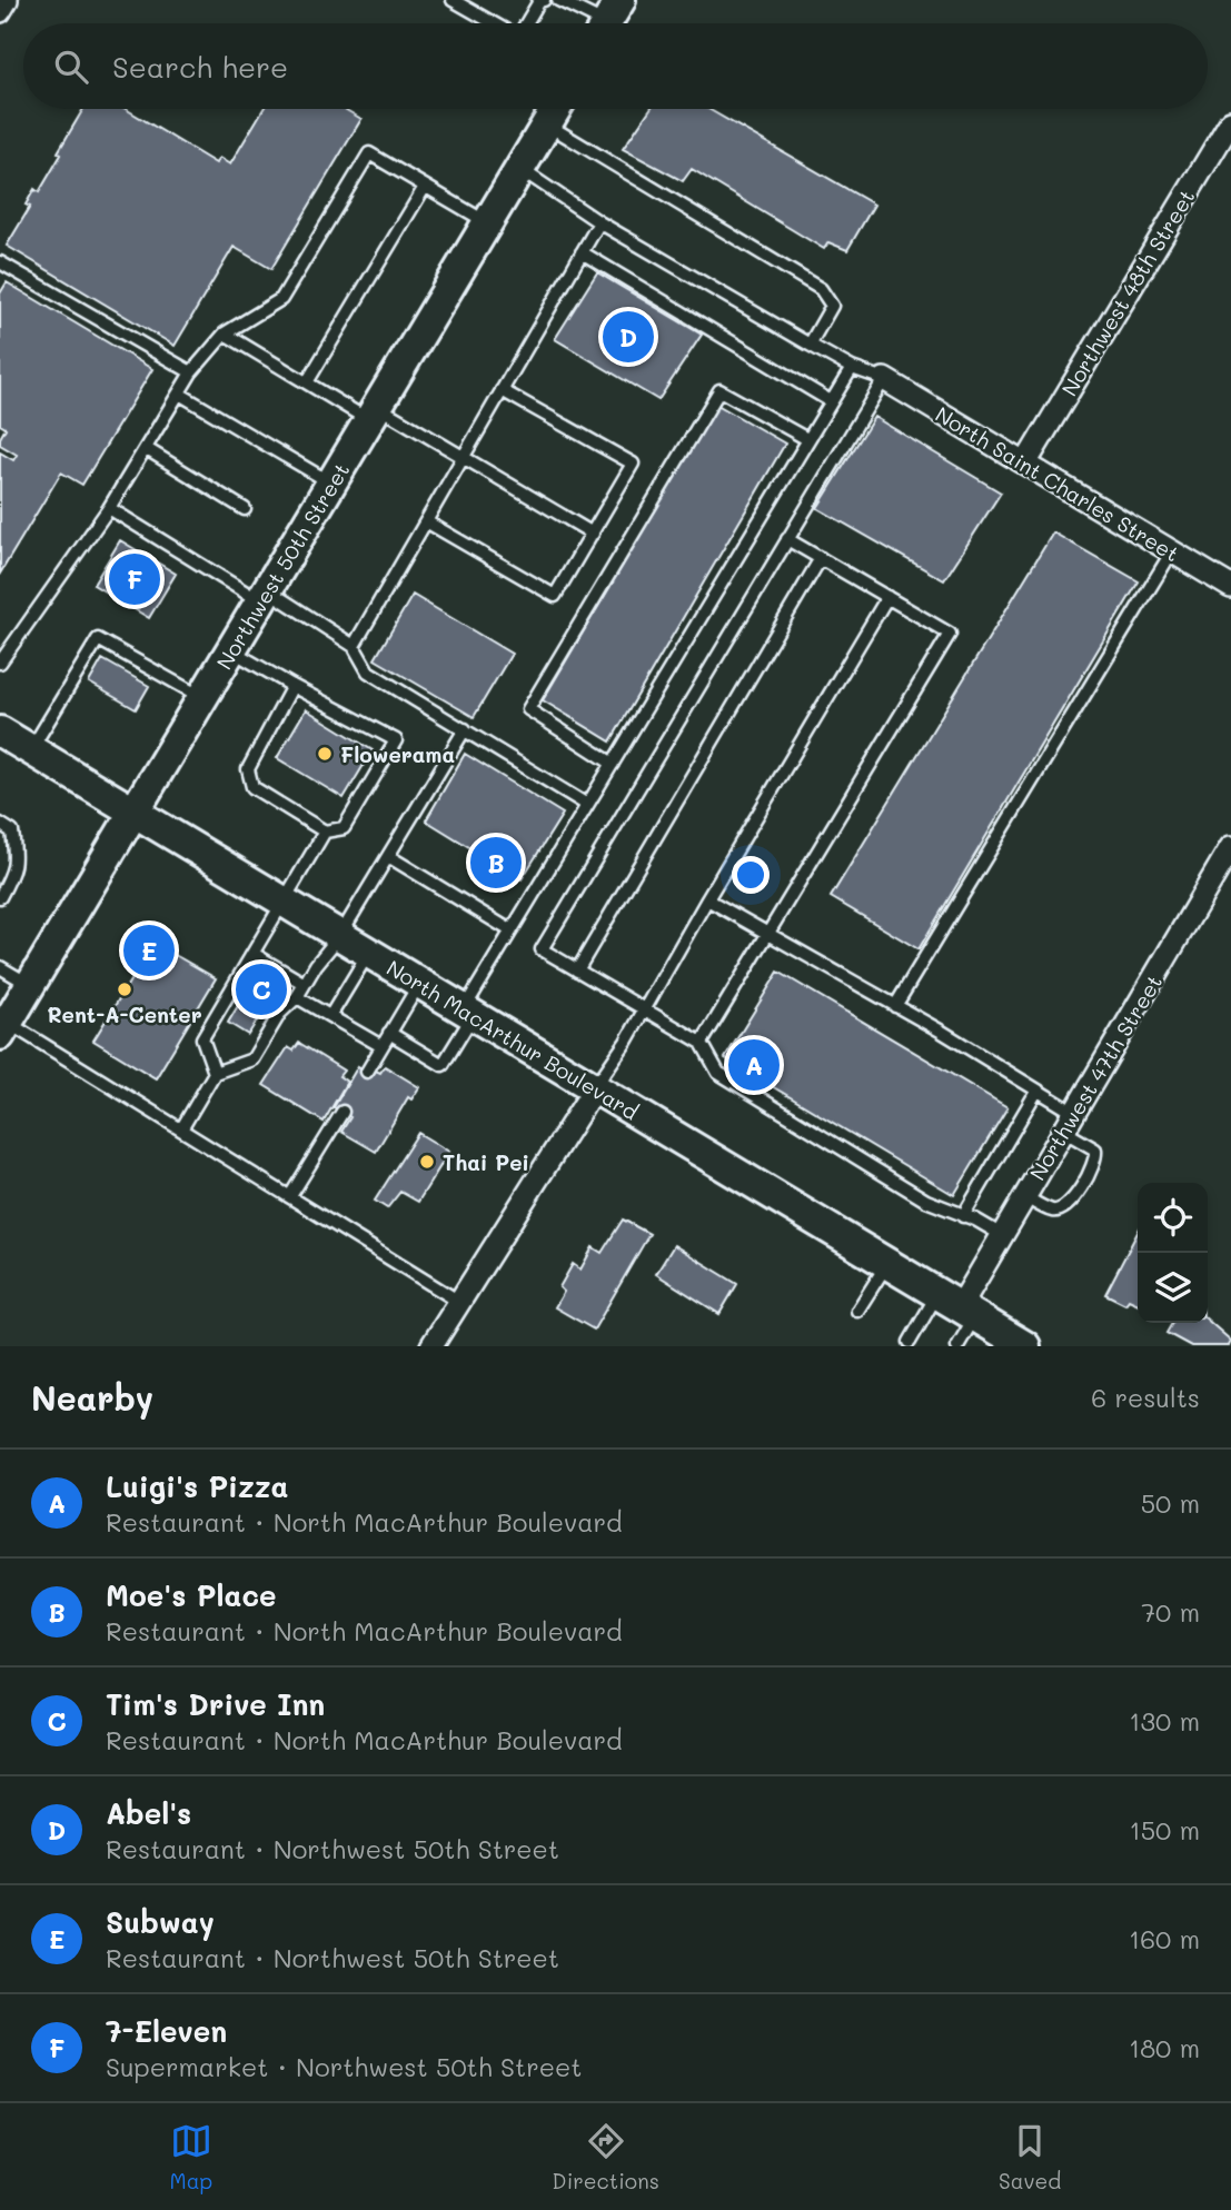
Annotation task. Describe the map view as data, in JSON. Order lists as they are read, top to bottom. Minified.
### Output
{"streets":{"main road":["Northwest 50th Street","North MacArthur Boulevard"],"street":["Northwest 48th Street","North Saint Charles Street","Northwest 47th Street"]},"crossings":[["Northwest 48th Street","North Saint Charles Street"],["Northwest 50th Street","North MacArthur Boulevard"],["North MacArthur Boulevard","Northwest 47th Street"]],"places":["Flowerama","Rent-A-Center","Thai Pei"],"page":{"search":"Search here","pins":["D","F","B","E","C","A"],"heading":["Nearby","6 results"],"list":[{"mark":"A","name":"Luigi's Pizza","note":"Restaurant · North MacArthur Boulevard","value":"50 m"},{"mark":"B","name":"Moe's Place","note":"Restaurant · North MacArthur Boulevard","value":"70 m"},{"mark":"C","name":"Tim's Drive Inn","note":"Restaurant · North MacArthur Boulevard","value":"130 m"},{"mark":"D","name":"Abel's","note":"Restaurant · Northwest 50th Street","value":"150 m"},{"mark":"E","name":"Subway","note":"Restaurant · Northwest 50th Street","value":"160 m"},{"mark":"F","name":"7-Eleven","note":"Supermarket · Northwest 50th Street","value":"180 m"}],"nav":["Map","Directions","Saved"]}}
